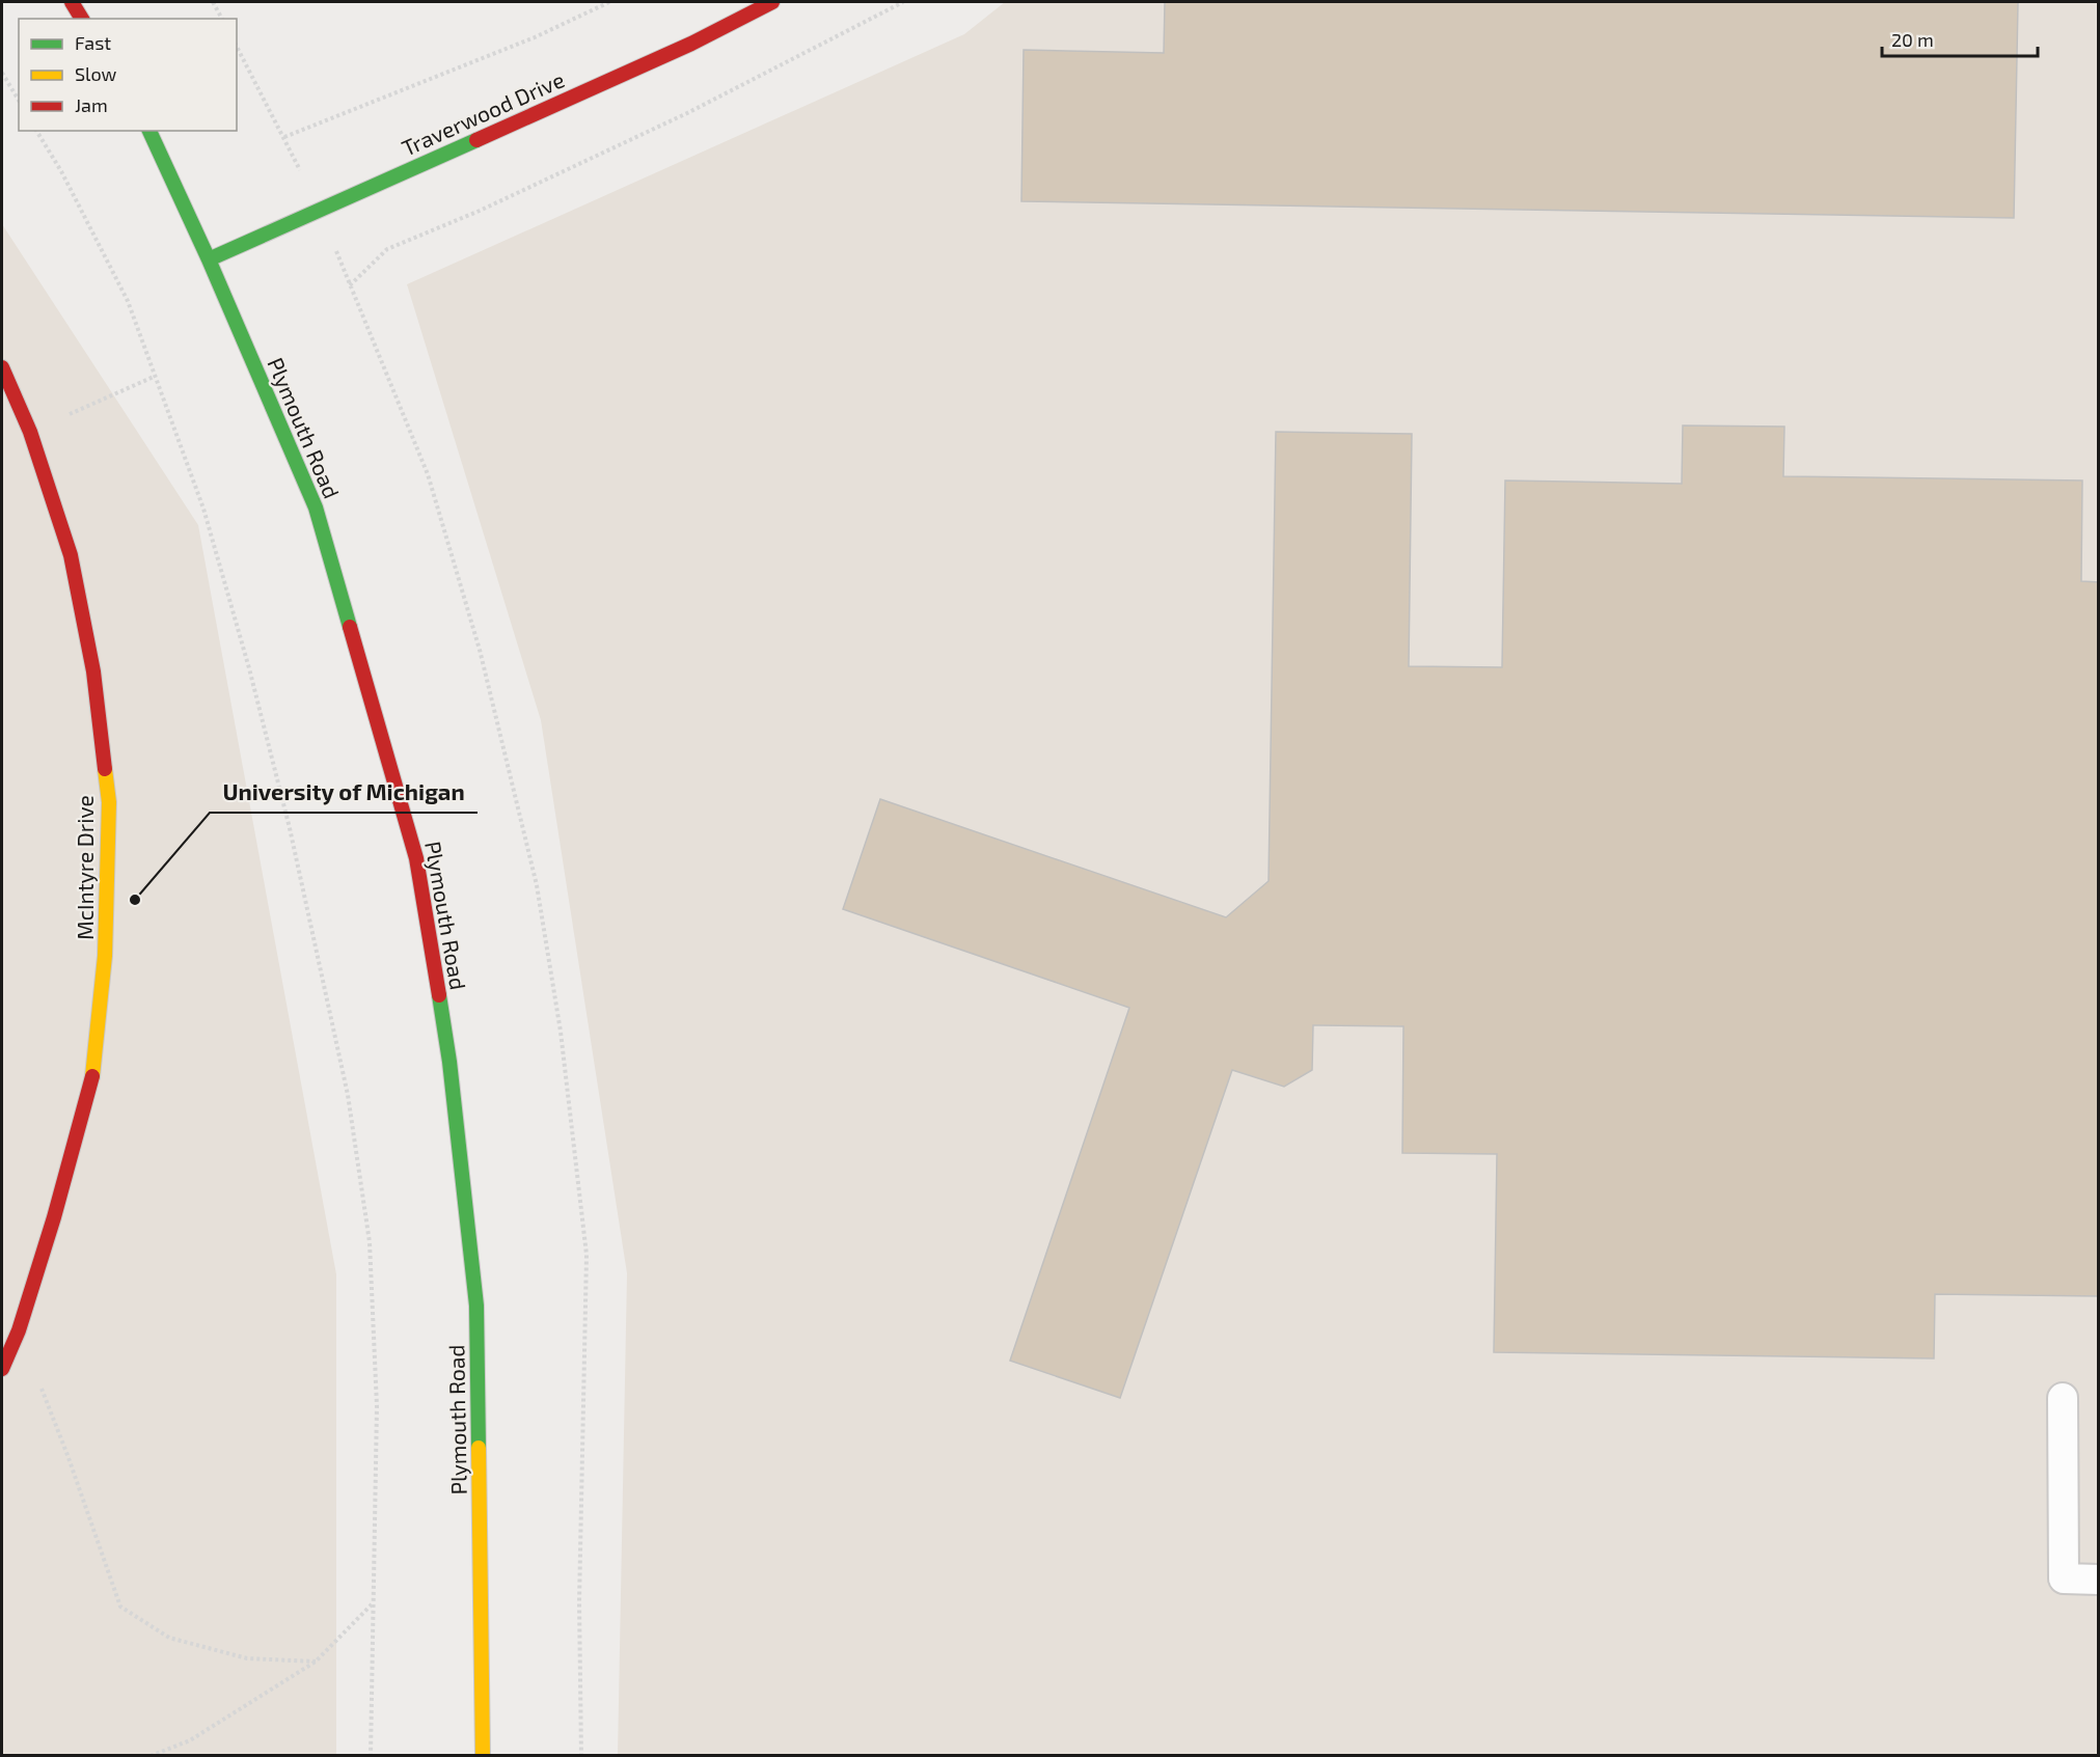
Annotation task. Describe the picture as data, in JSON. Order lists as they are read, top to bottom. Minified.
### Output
{"streets":{"main road":["Traverwood Drive","Plymouth Road","McIntyre Drive"]},"crossings":[["Traverwood Drive","Plymouth Road"]],"places":["University of Michigan"],"legend":["Fast","Slow","Jam"],"scale_bar":"20 m"}
